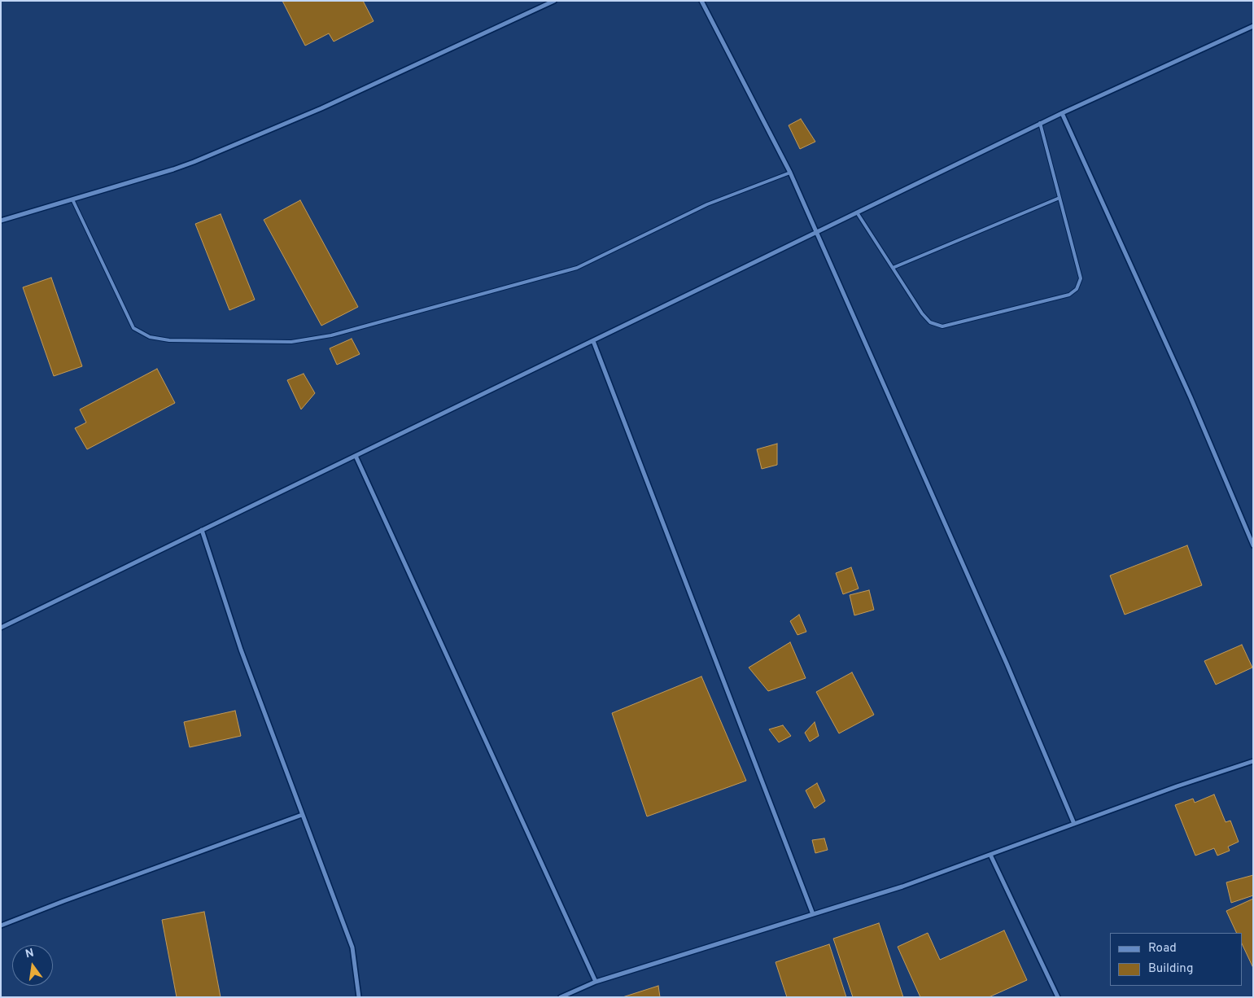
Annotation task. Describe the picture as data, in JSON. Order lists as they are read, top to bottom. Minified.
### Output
{"legend":["Road","Building"],"north":"top"}
